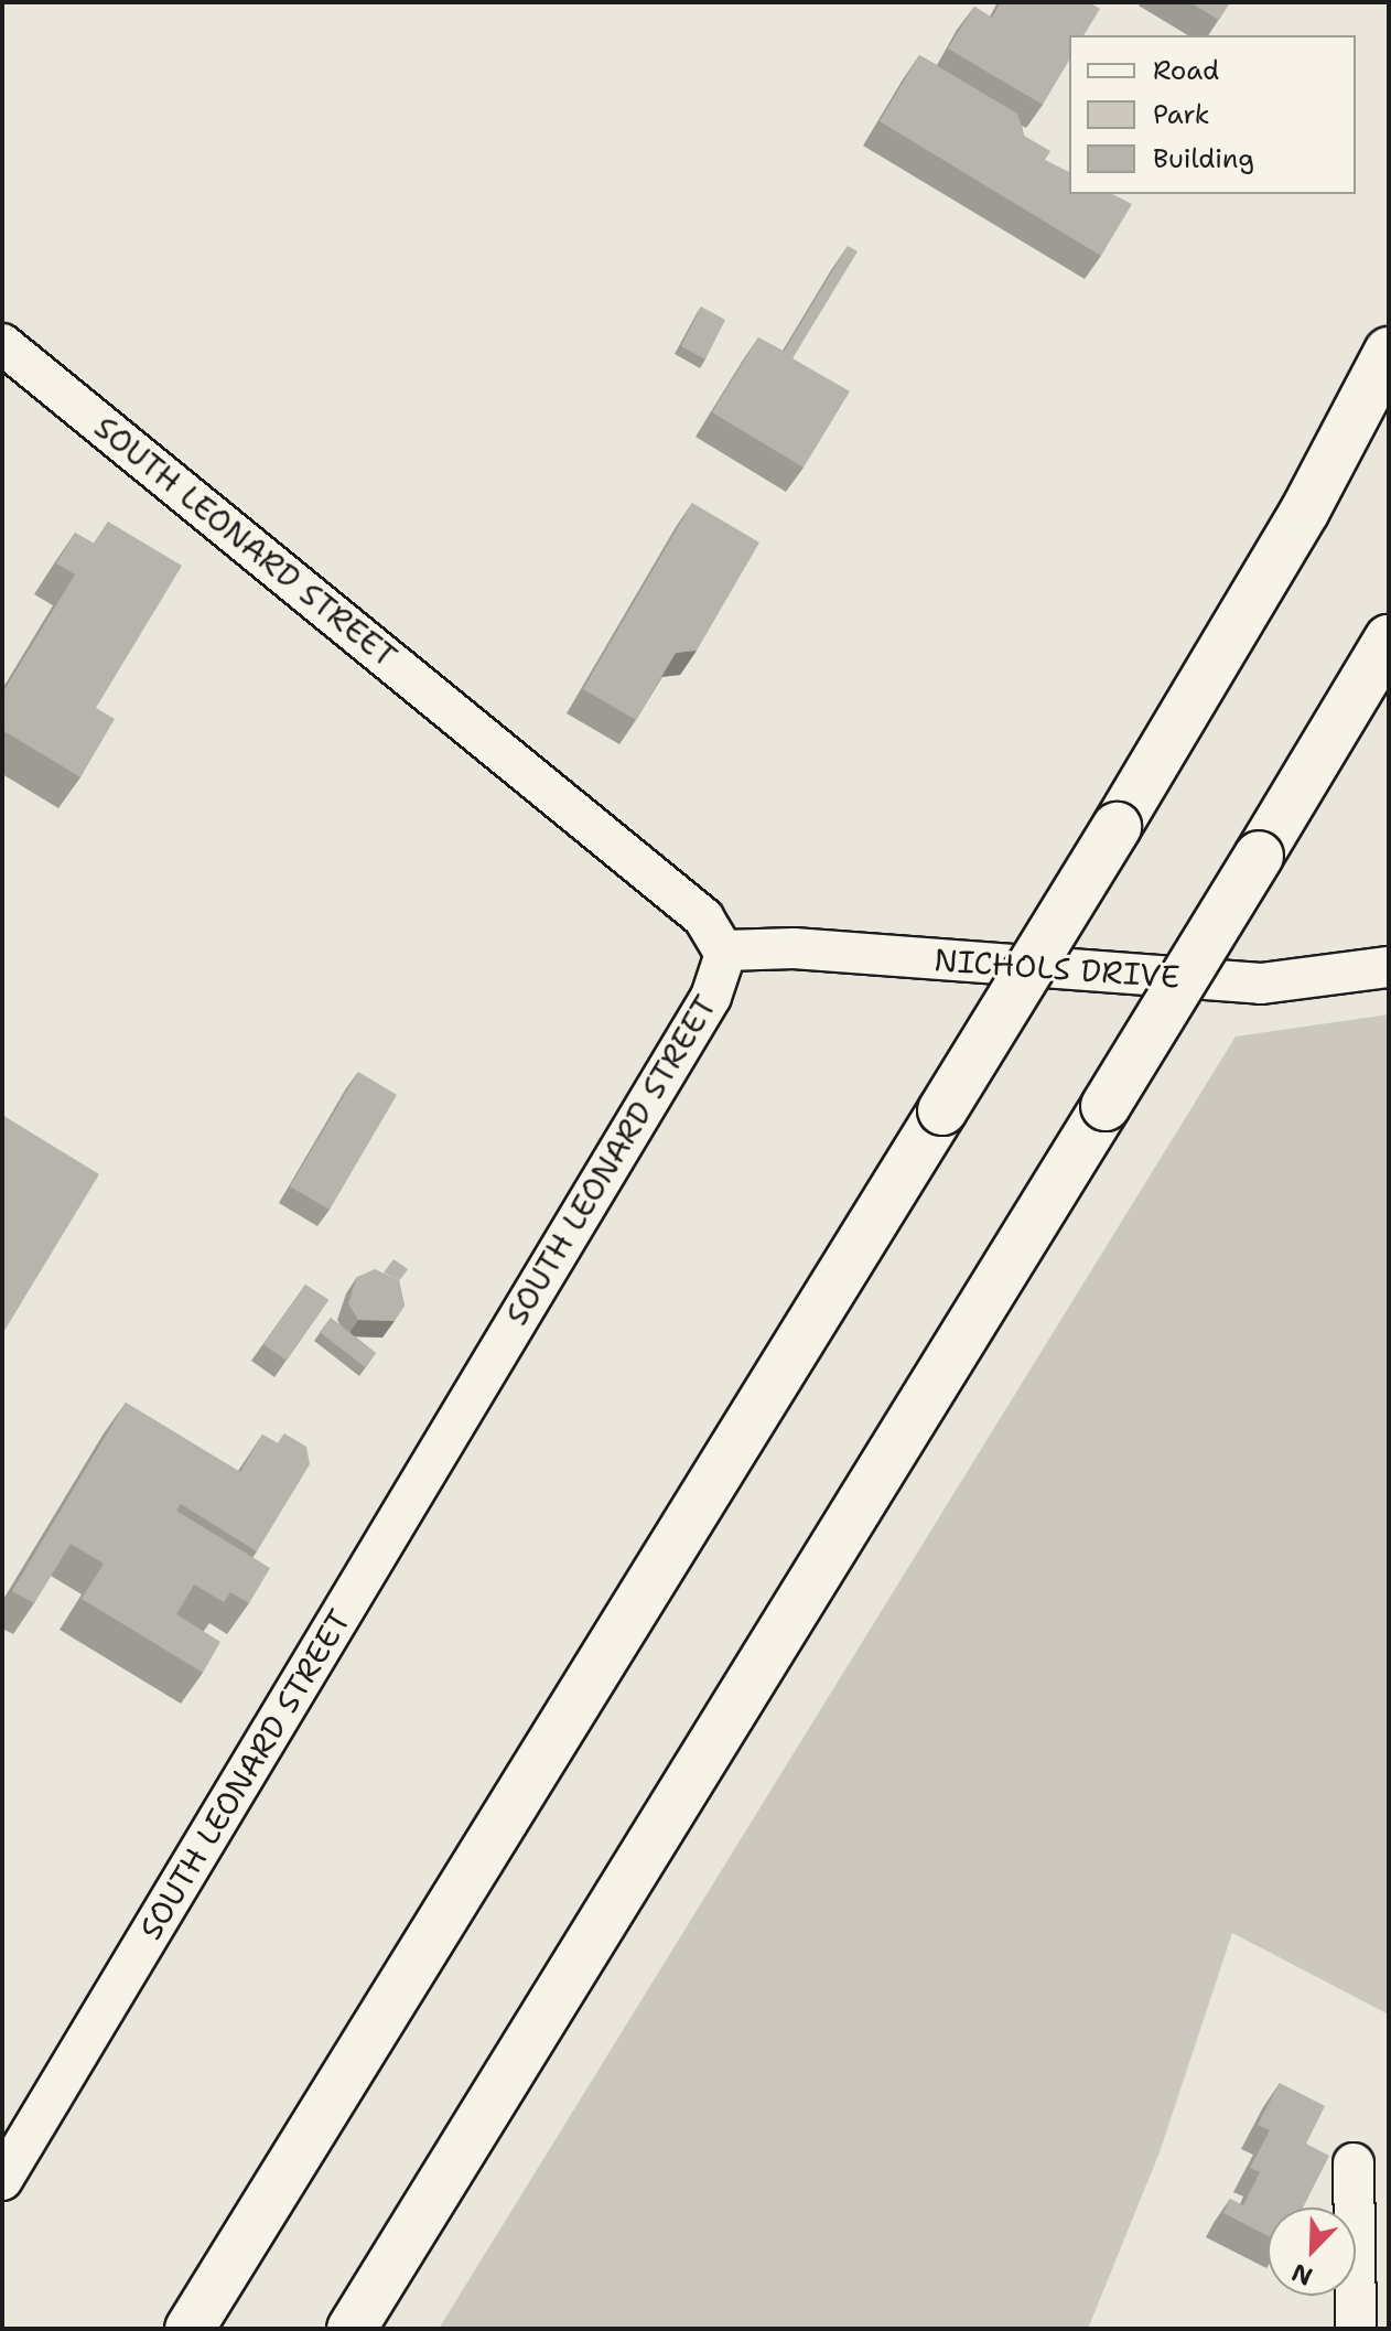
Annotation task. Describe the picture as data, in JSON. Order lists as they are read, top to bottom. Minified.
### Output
{"streets":{"street":["SOUTH LEONARD STREET","NICHOLS DRIVE"]},"crossings":[["SOUTH LEONARD STREET","NICHOLS DRIVE"]],"legend":["Road","Park","Building"],"north":"bottom left"}
